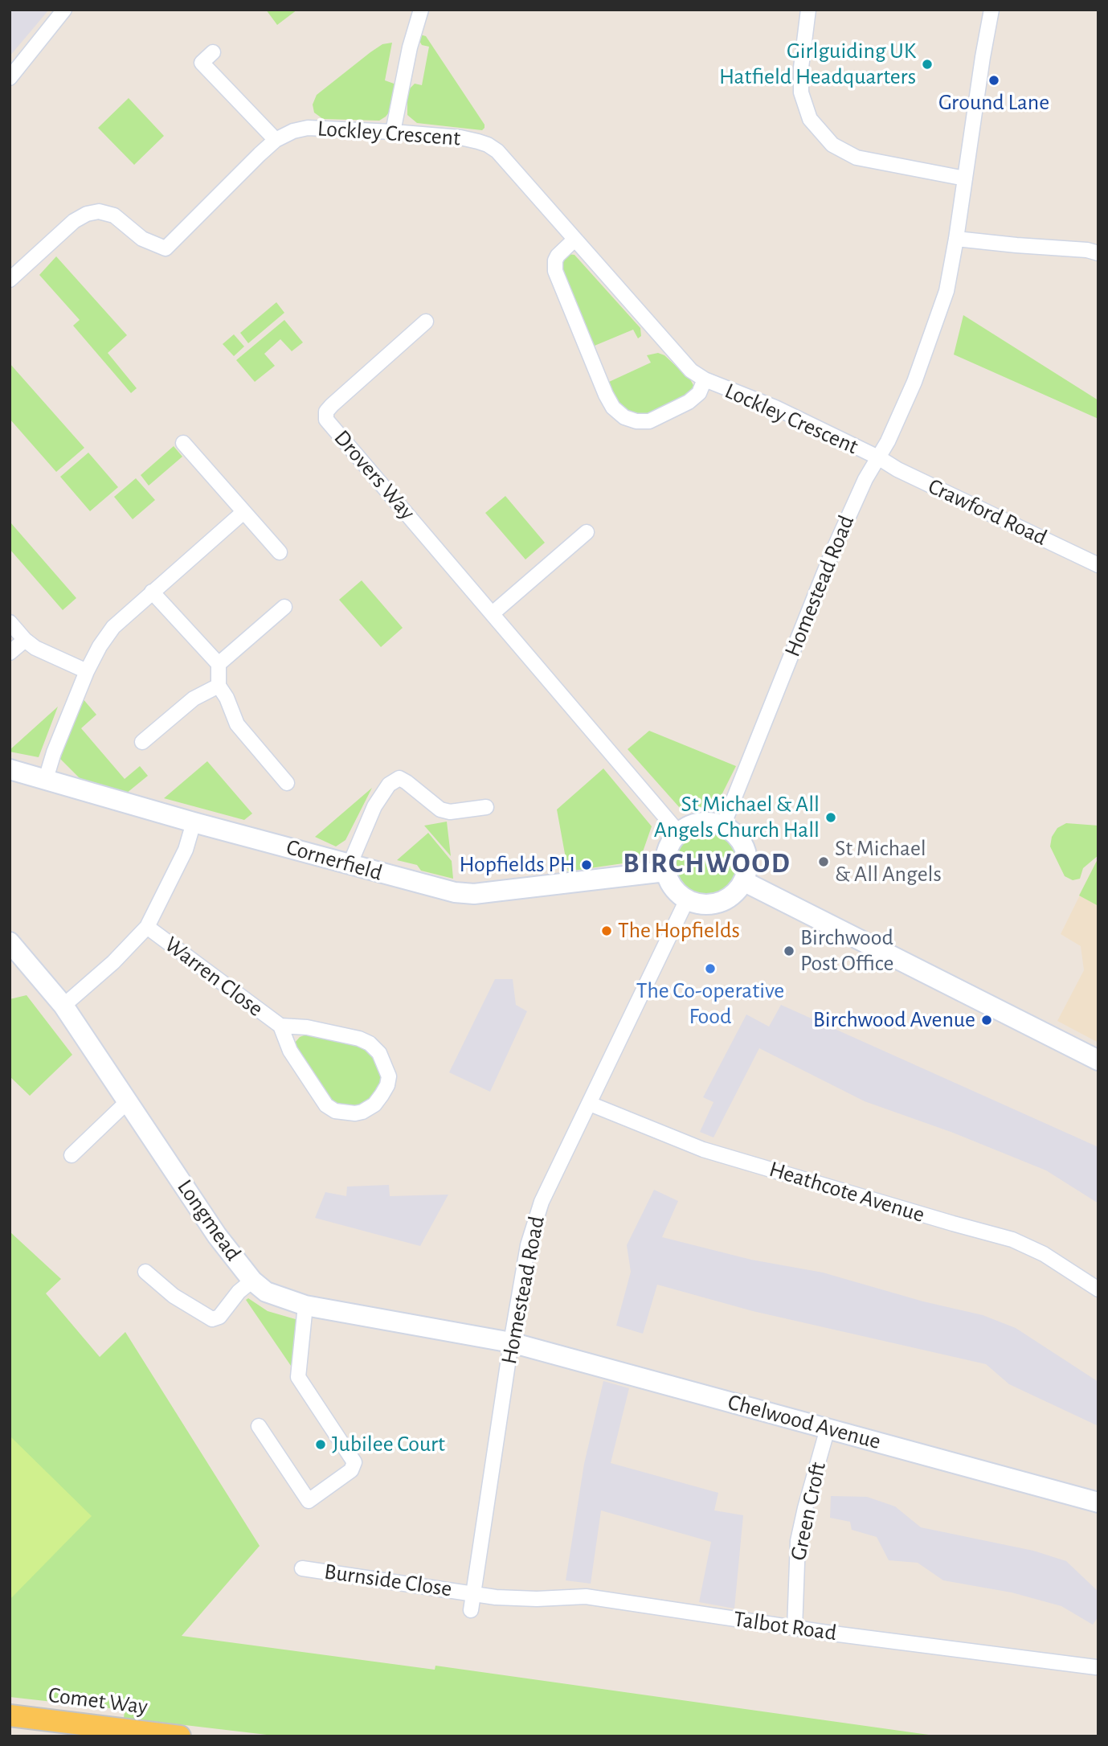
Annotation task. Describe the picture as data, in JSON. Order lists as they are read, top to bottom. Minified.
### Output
{"streets":{"main road":["Comet Way"],"street":["Lockley Crescent","Drovers Way","Crawford Road","Homestead Road","Cornerfield","Warren Close","Heathcote Avenue","Longmead","Chelwood Avenue","Green Croft","Burnside Close","Talbot Road"]},"crossings":[["Lockley Crescent","Crawford Road"],["Lockley Crescent","Homestead Road"],["Drovers Way","Homestead Road"],["Drovers Way","Cornerfield"],["Crawford Road","Homestead Road"],["Homestead Road","Cornerfield"],["Homestead Road","Heathcote Avenue"],["Homestead Road","Longmead"],["Homestead Road","Chelwood Avenue"],["Homestead Road","Burnside Close"],["Homestead Road","Talbot Road"],["Longmead","Chelwood Avenue"],["Chelwood Avenue","Green Croft"],["Green Croft","Talbot Road"],["Burnside Close","Talbot Road"]],"districts":["BIRCHWOOD"],"places":["Girlguiding UK Hatfield Headquarters","Ground Lane","St Michael & All Angels Church Hall","St Michael & All Angels","Hopfields PH","The Hopfields","Birchwood Post Office","The Co-operative Food","Birchwood Avenue","Jubilee Court"]}
